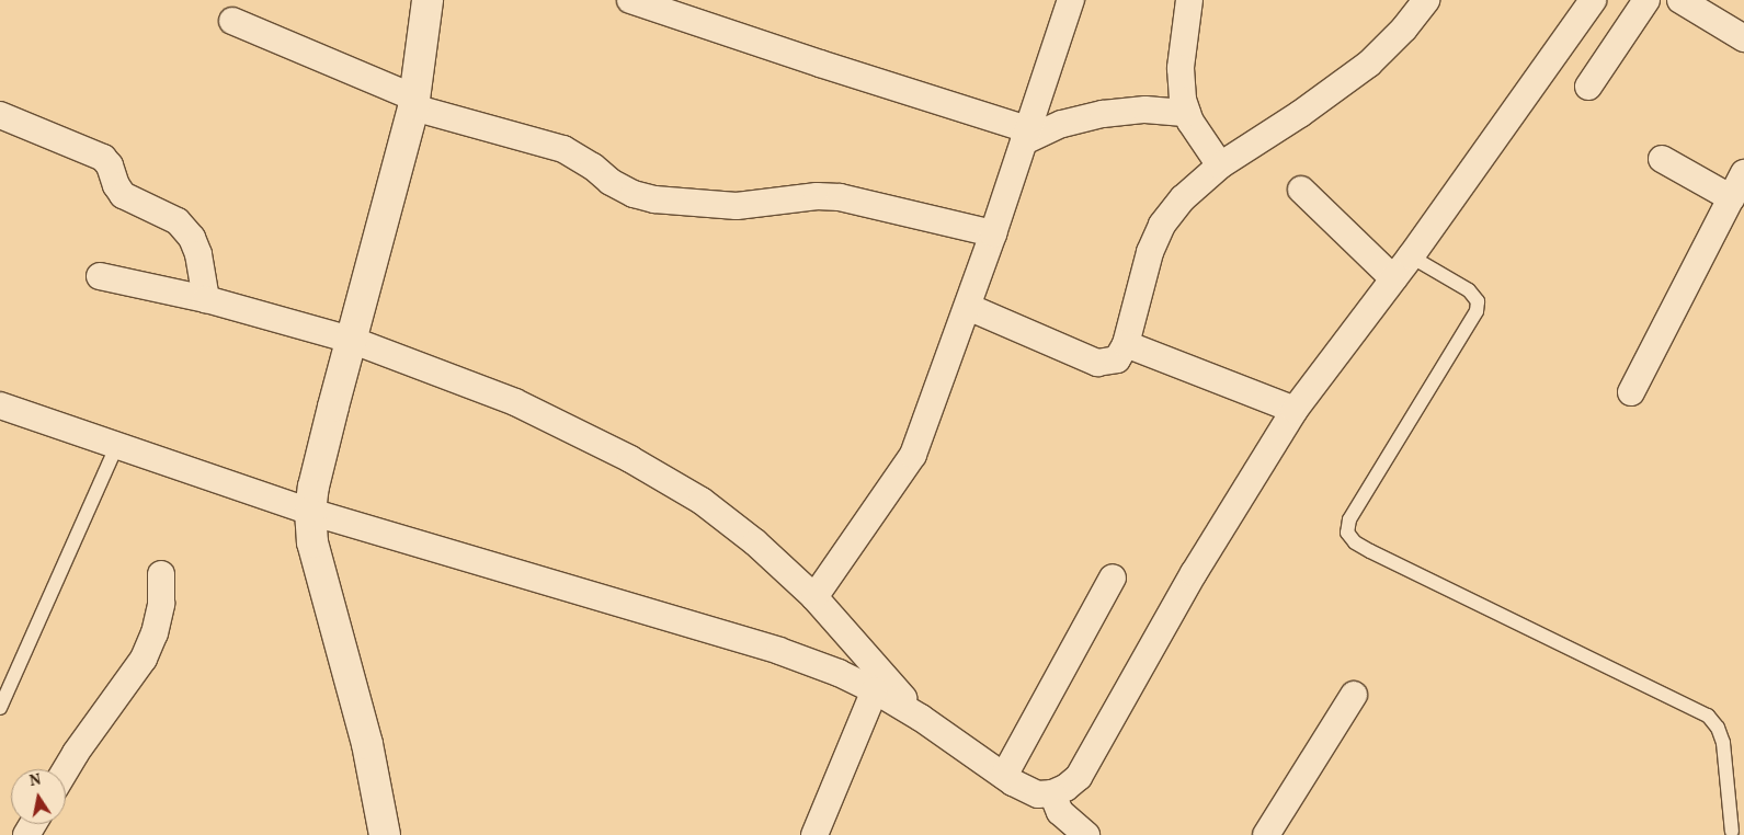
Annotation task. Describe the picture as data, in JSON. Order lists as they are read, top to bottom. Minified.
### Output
{"north":"top"}
